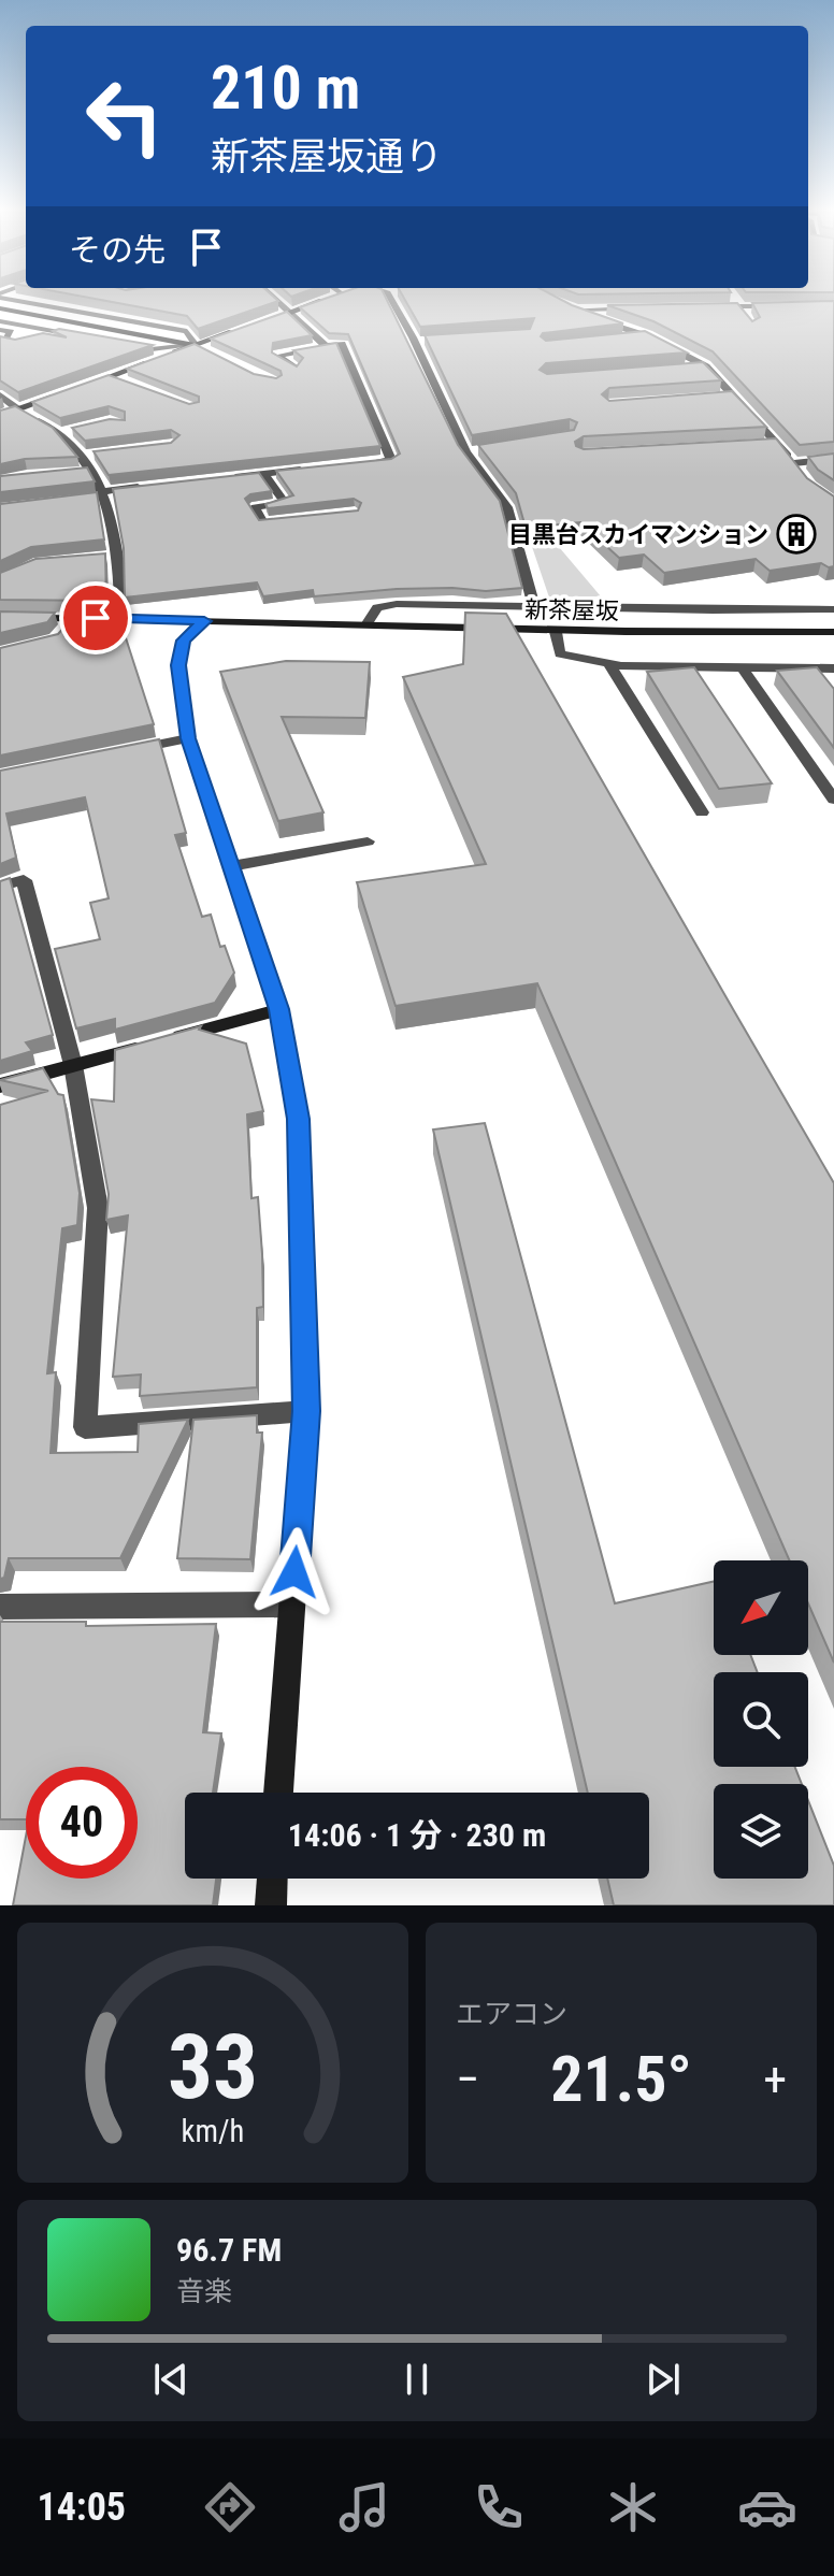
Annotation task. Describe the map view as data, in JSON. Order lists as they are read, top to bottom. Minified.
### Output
{"streets":{"street":["新茶屋坂"]},"places":{"building":["目黒台スカイマンション"]},"north":"bottom left","page":{"turn":["210 m","新茶屋坂通り"],"then":"その先","limit":"40","trip":"14:06 · 1 分 · 230 m","tile":"エアコン","heat":["−","21.5°","+"],"song":["96.7 FM","音楽"],"tabs":"14:05","gauge":["33","km/h"]}}
